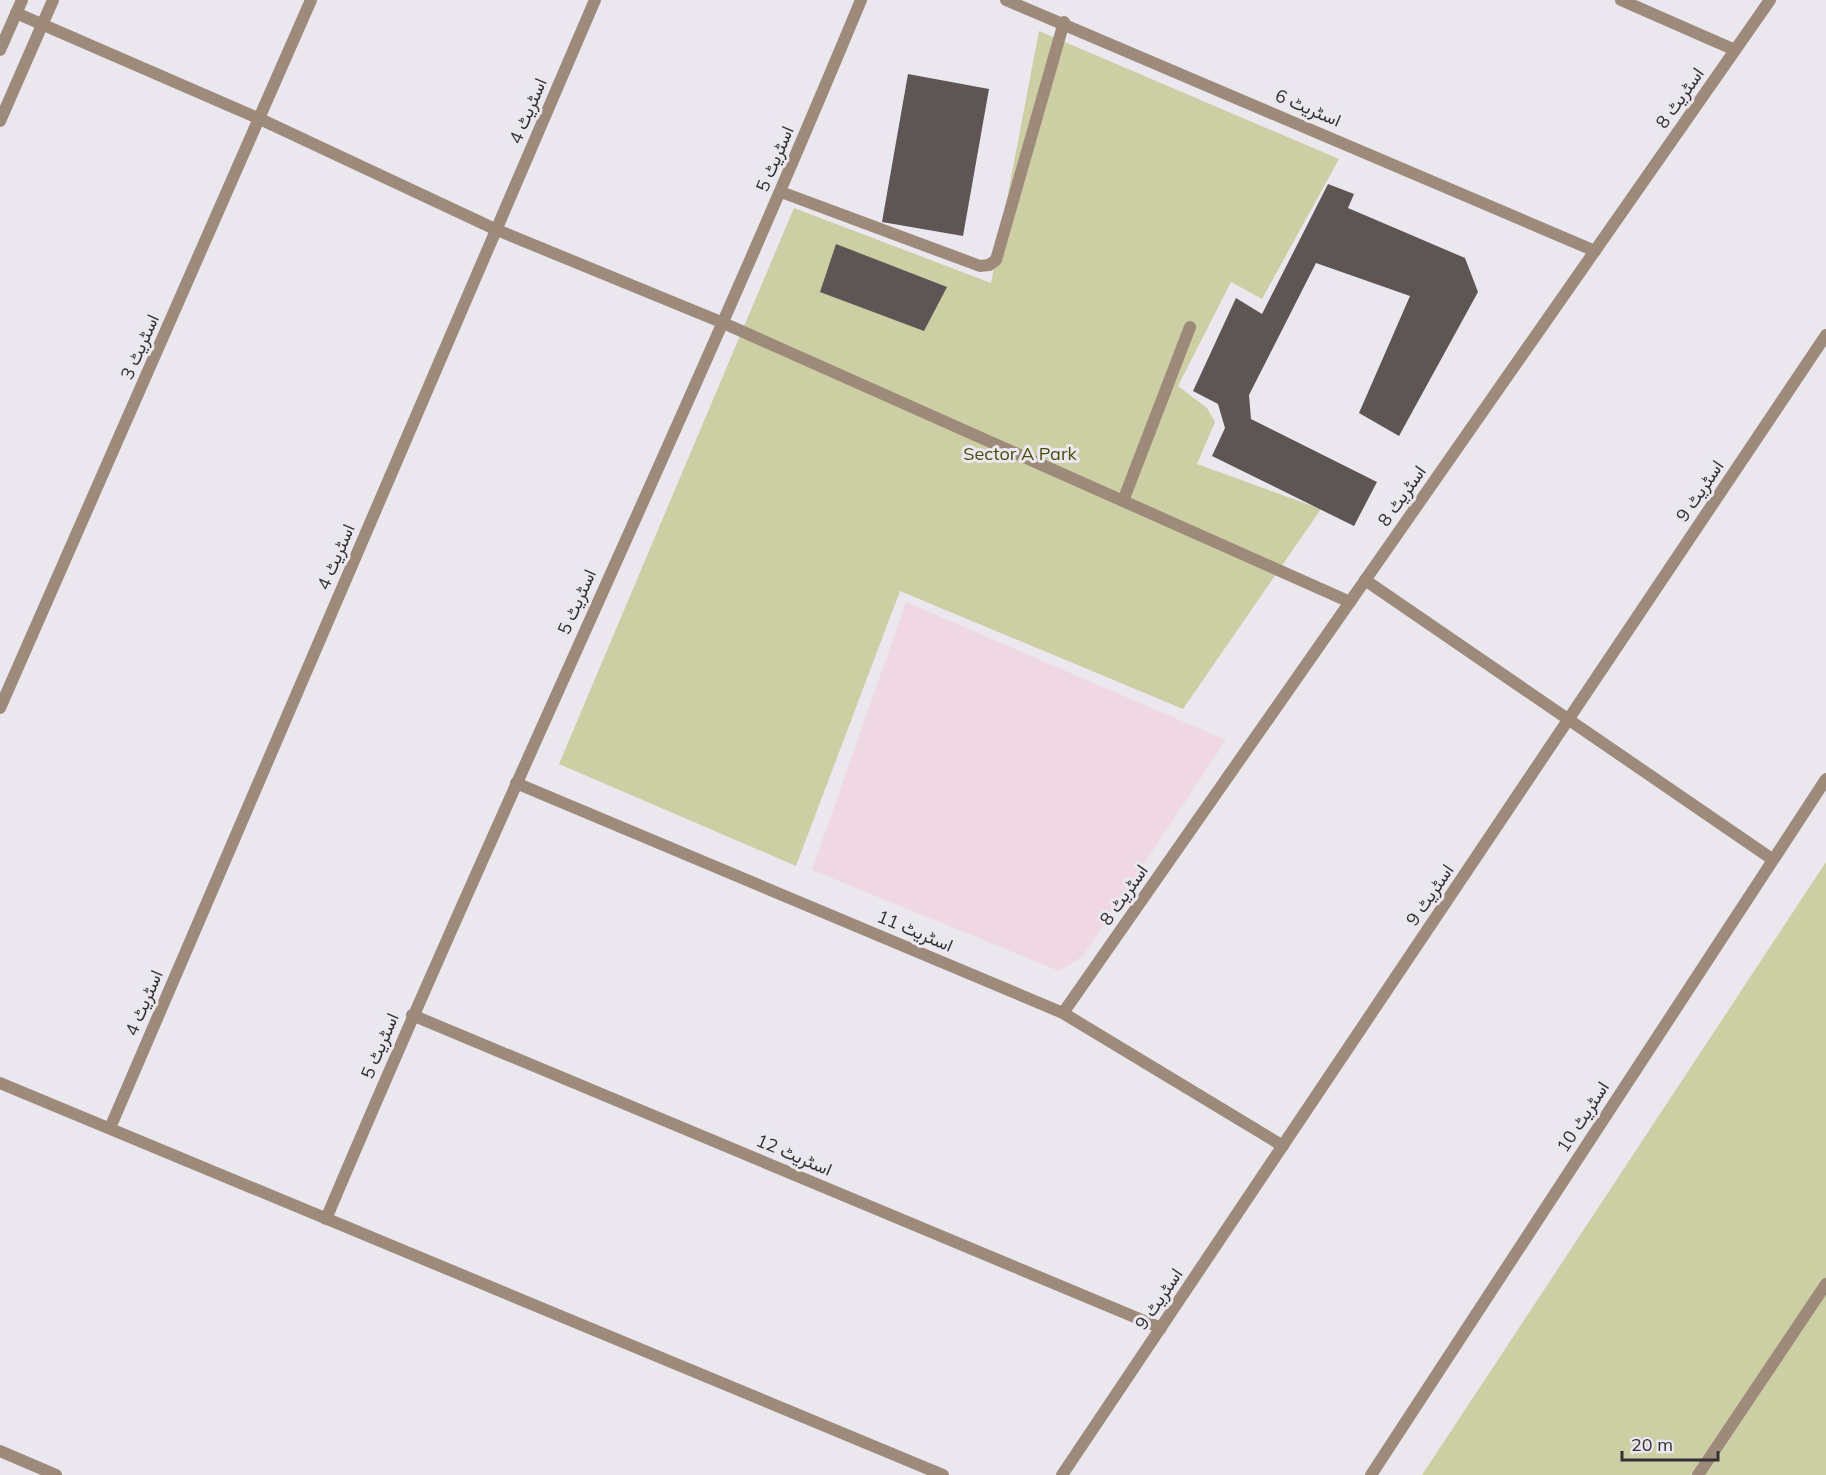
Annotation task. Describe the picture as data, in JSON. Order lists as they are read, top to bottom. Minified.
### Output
{"streets":{"street":["اسٹریٹ 8","اسٹریٹ 6","اسٹریٹ 4","اسٹریٹ 5","اسٹریٹ 3","اسٹریٹ 9","اسٹریٹ 11","اسٹریٹ 10","اسٹریٹ 12"]},"crossings":[["اسٹریٹ 8","اسٹریٹ 6"],["اسٹریٹ 8","اسٹریٹ 11"],["اسٹریٹ 5","اسٹریٹ 11"],["اسٹریٹ 5","اسٹریٹ 12"],["اسٹریٹ 9","اسٹریٹ 11"],["اسٹریٹ 9","اسٹریٹ 12"]],"parks":["Sector A Park"],"scale_bar":"20 m"}
